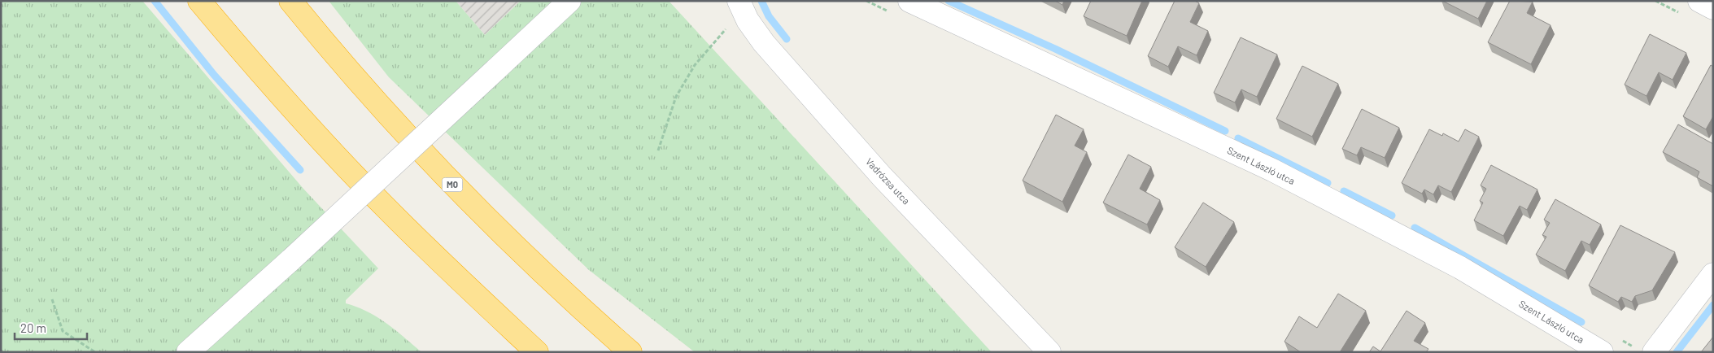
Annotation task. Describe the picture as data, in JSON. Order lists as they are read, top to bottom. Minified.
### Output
{"streets":{"highway":["M0"],"street":["Szent László utca","Vadrózsa utca"]},"scale_bar":"20 m"}
